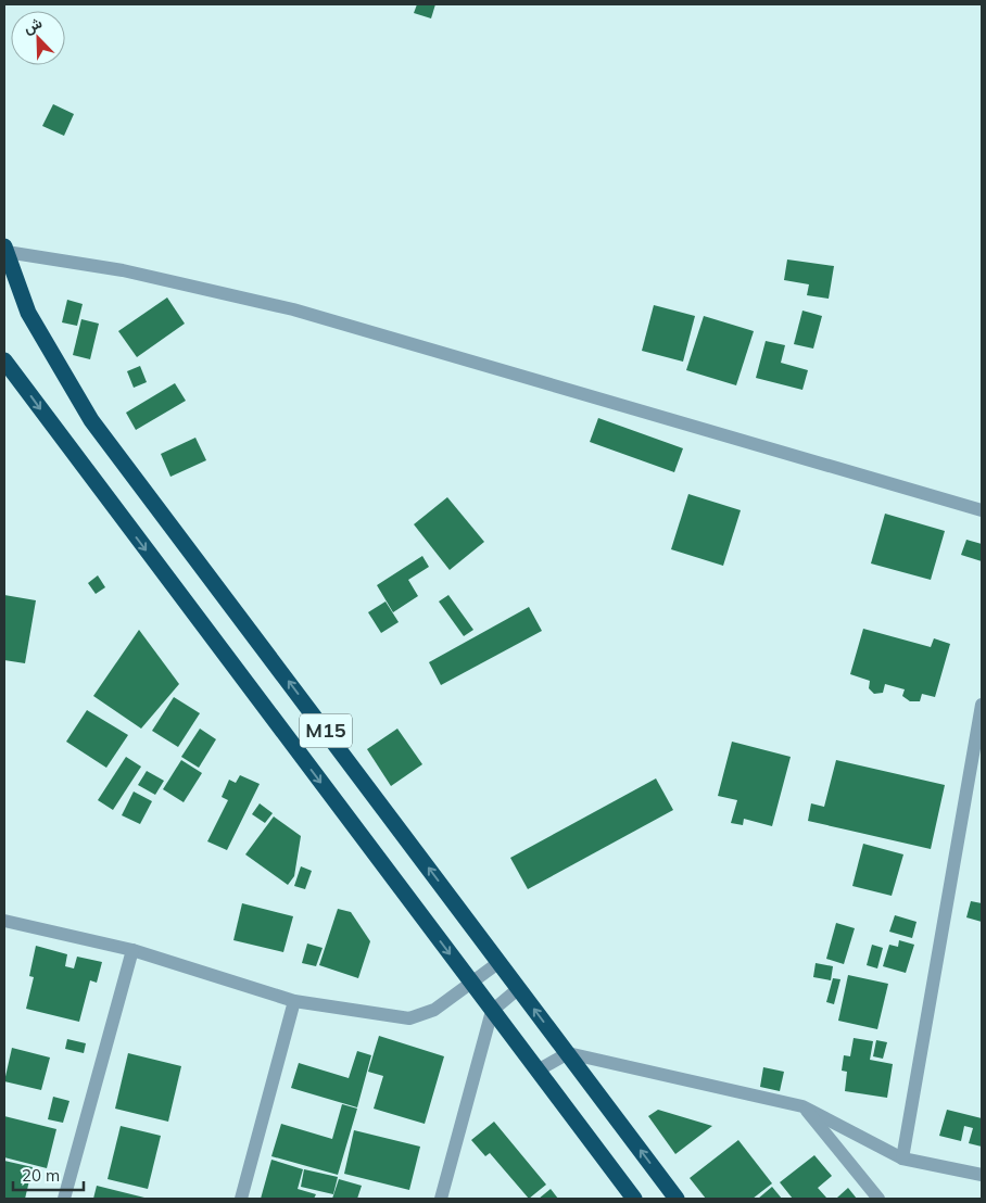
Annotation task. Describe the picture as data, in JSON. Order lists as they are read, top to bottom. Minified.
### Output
{"streets":{"highway":["M15"]},"scale_bar":"20 m","north":"top left"}
